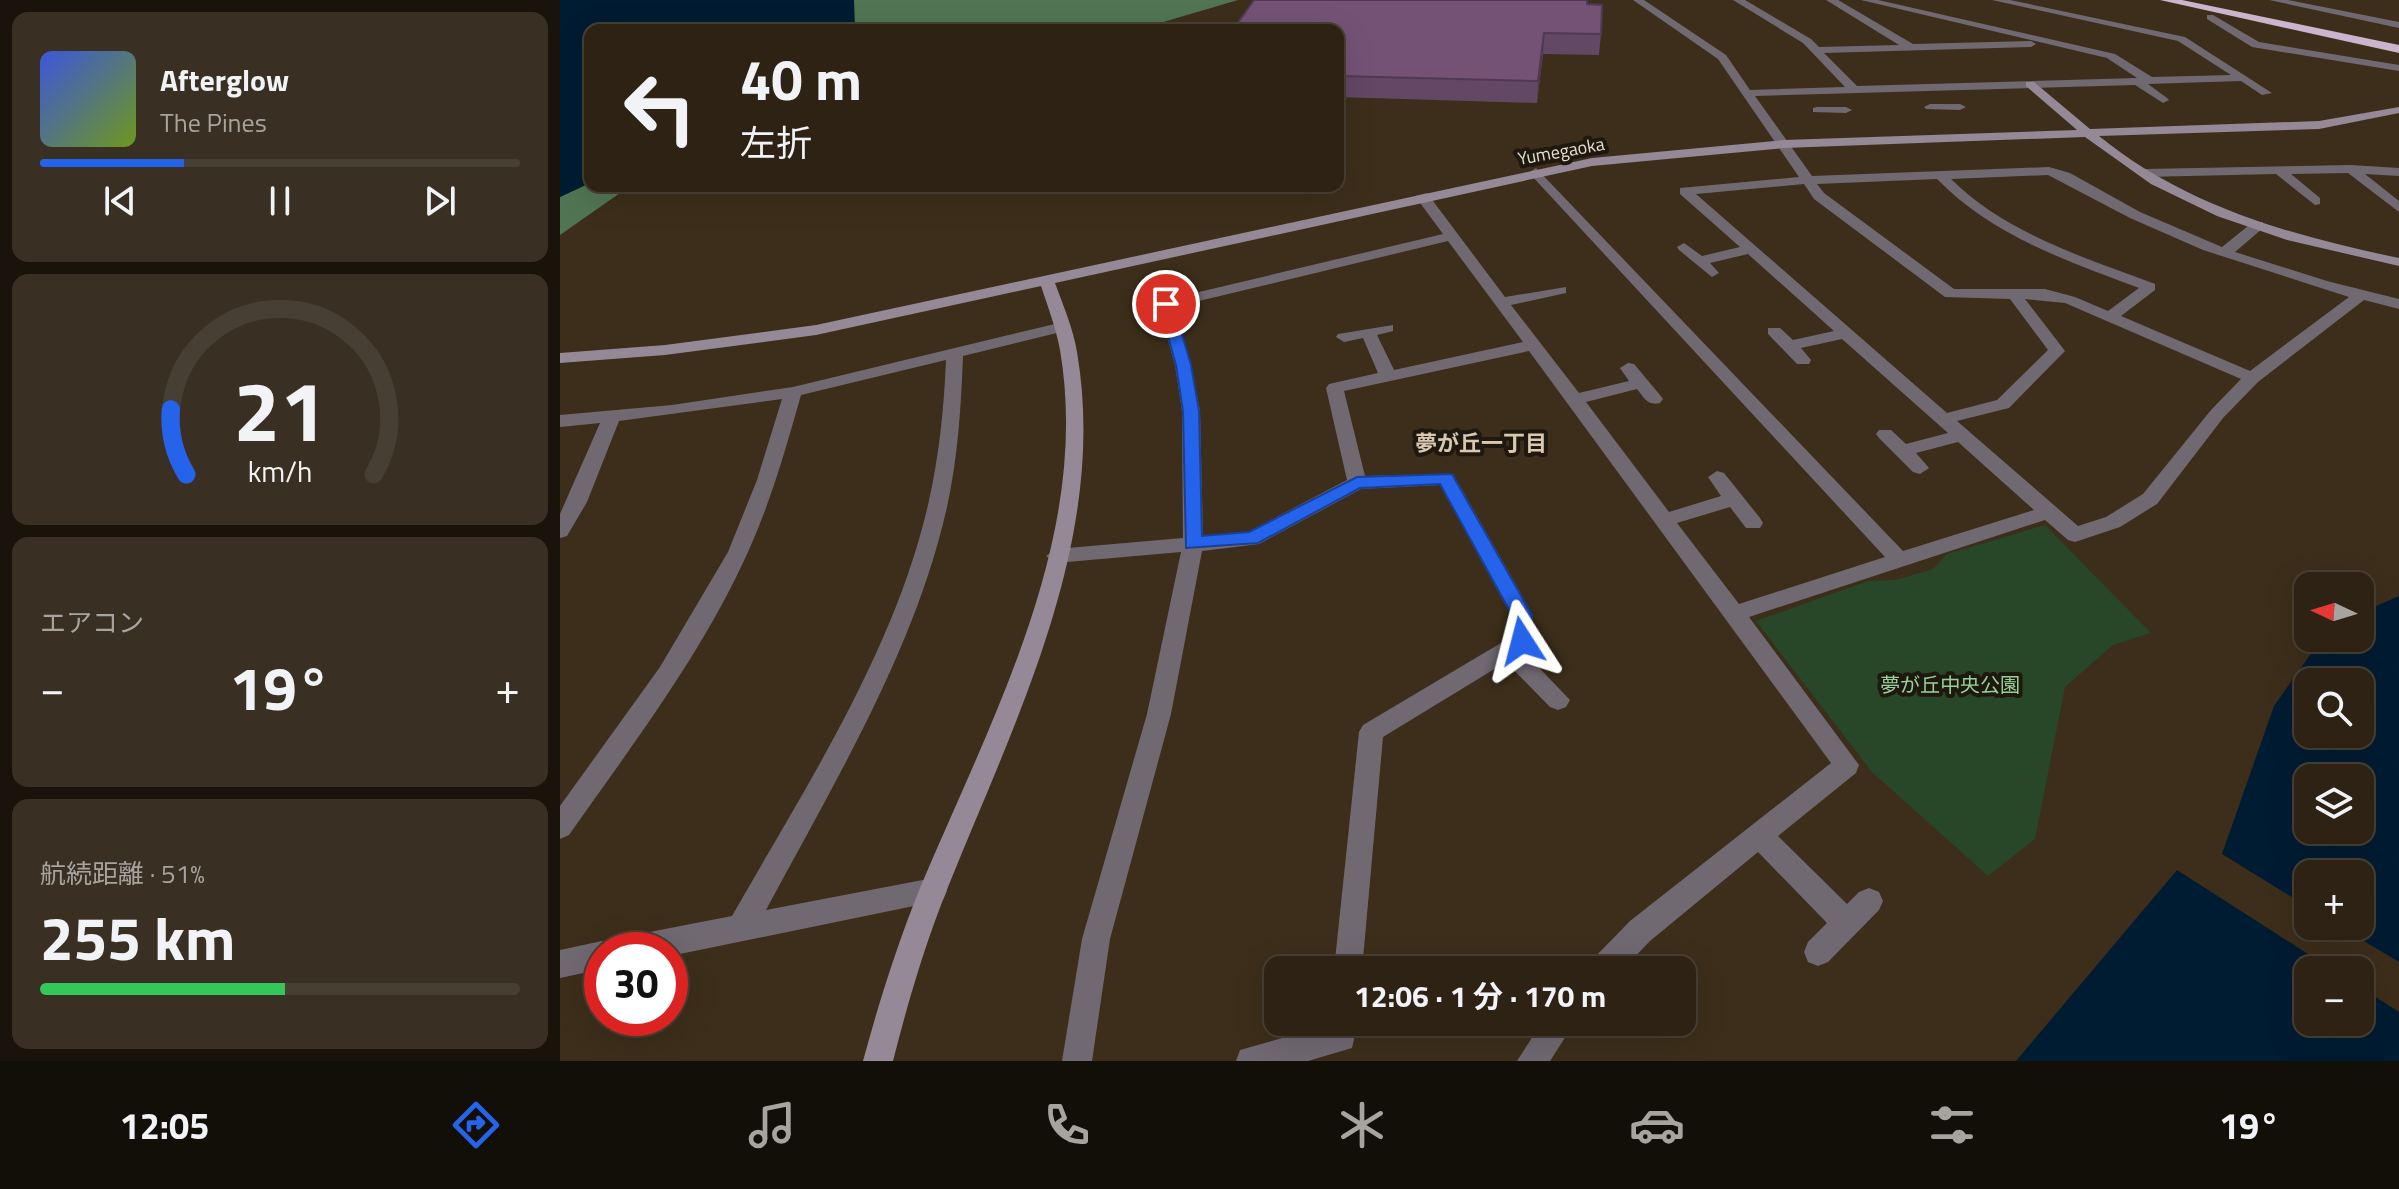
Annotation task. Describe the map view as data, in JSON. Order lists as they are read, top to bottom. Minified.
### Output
{"streets":{"street":["Yumegaoka"]},"districts":["夢が丘一丁目"],"parks":["夢が丘中央公園"],"north":"left","page":{"turn":["40 m","左折"],"song":["Afterglow","The Pines"],"tile":["エアコン",["航続距離 · 51%","255 km"]],"map_buttons":["+","−"],"heat":["−","19°","+"],"limit":"30","trip":"12:06 · 1 分 · 170 m","tabs":["12:05","19°"],"gauge":["21","km/h"]}}
